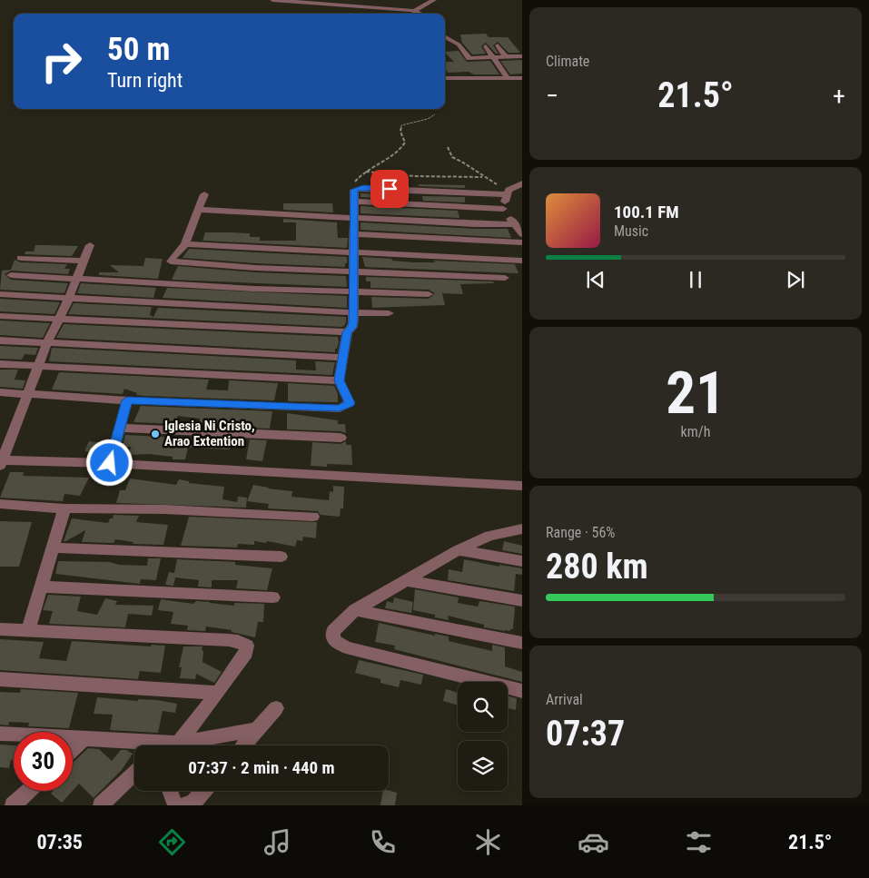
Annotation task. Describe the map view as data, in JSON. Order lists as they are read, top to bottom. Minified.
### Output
{"places":["Iglesia Ni Cristo, Arao Extention"],"page":{"tile":["Climate",["21","km/h"],["Range · 56%","280 km"],["Arrival","07:37"]],"turn":["50 m","Turn right"],"heat":["−","21.5°","+"],"song":["100.1 FM","Music"],"limit":"30","trip":"07:37 · 2 min · 440 m","tabs":["07:35","21.5°"]}}
